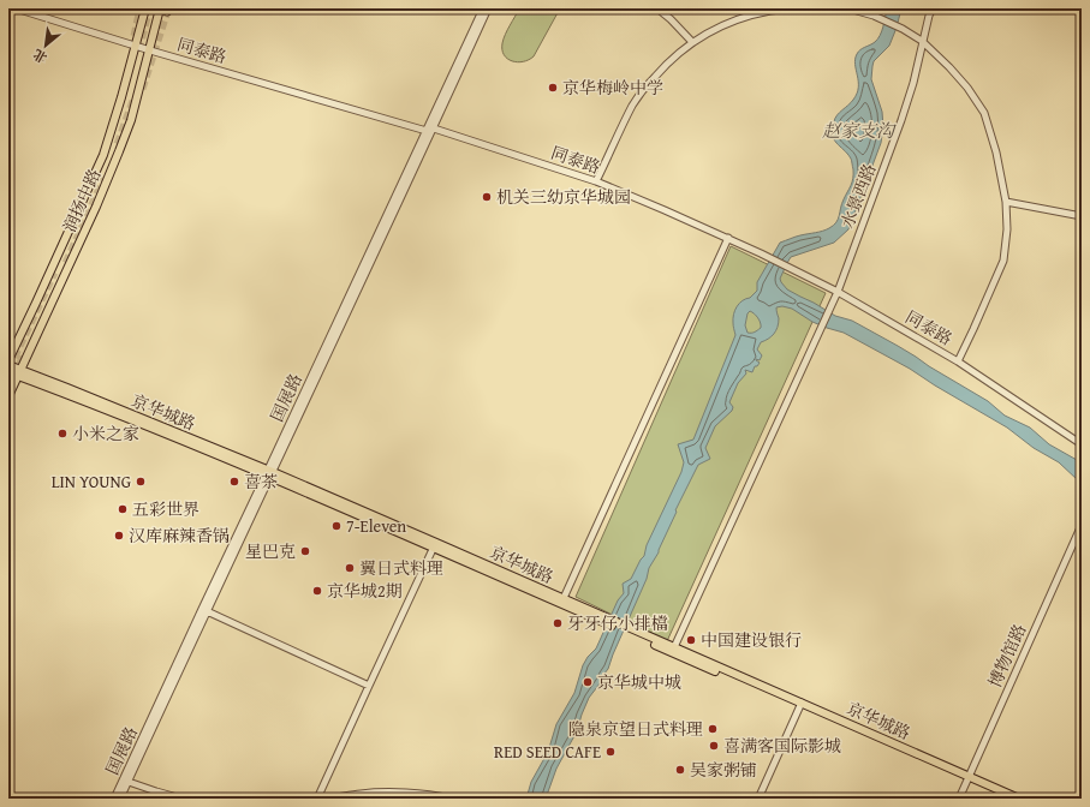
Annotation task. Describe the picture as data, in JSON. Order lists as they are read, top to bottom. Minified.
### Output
{"streets":{"main road":["润扬中路","京华城路"],"street":["同泰路","水景西路","国展路","博物馆路"]},"crossings":[["同泰路","水景西路"],["同泰路","润扬中路"],["同泰路","国展路"],["水景西路","京华城路"],["润扬中路","京华城路"],["国展路","京华城路"],["京华城路","博物馆路"]],"water":["赵家支沟"],"places":["京华梅岭中学","机关三幼京华城园","小米之家","LIN YOUNG","喜茶","五彩世界","7-Eleven","汉库麻辣香锅","星巴克","翼日式料理","京华城2期","牙牙仔小排檔","中国建设银行","京华城中城","隐泉京望日式料理","喜满客国际影城","RED SEED CAFE","吴家粥铺"],"north":"bottom left"}
